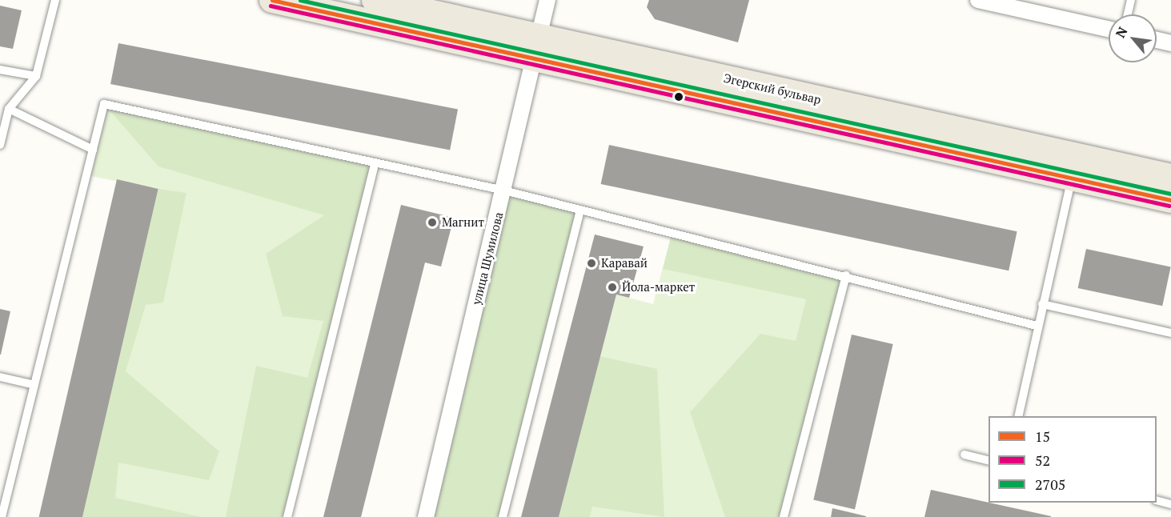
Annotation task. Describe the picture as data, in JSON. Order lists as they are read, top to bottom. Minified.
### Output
{"streets":{"main road":["Эгерский бульвар"],"street":["улица Шумилова"]},"crossings":[["Эгерский бульвар","улица Шумилова"]],"places":["Магнит","Каравай","Йола-маркет"],"lines":["transit line 15","transit line 2705","transit line 52"],"legend":["15","52","2705"],"north":"top left"}
